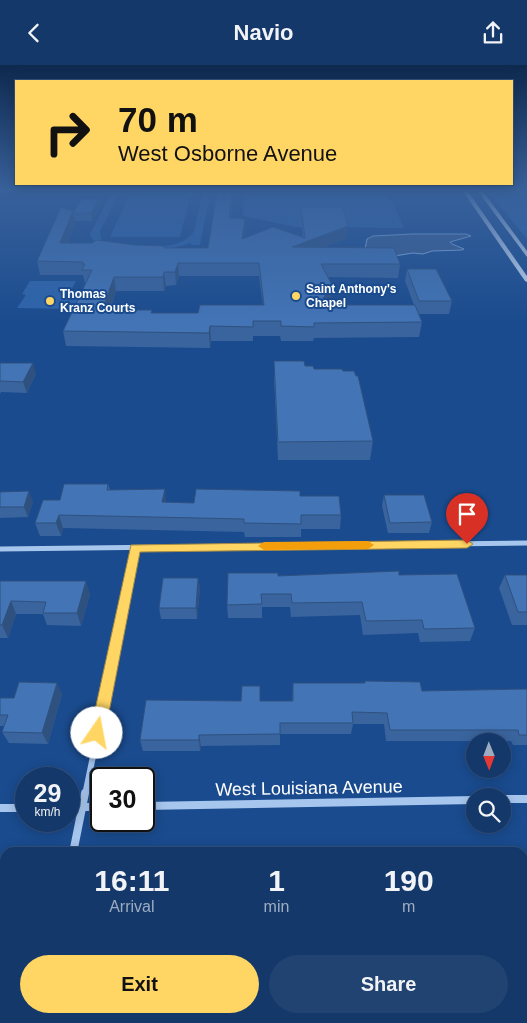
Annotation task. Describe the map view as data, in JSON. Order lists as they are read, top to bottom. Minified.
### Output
{"streets":{"street":["West Louisiana Avenue"]},"places":["Saint Anthony's Chapel","Thomas Kranz Courts"],"north":"bottom","page":{"header":"Navio","turn":["70 m","West Osborne Avenue"],"speed":"29 km/h","limit":"30","eta":["16:11","Arrival","1","min","190","m"],"buttons":["Exit","Share"]}}
